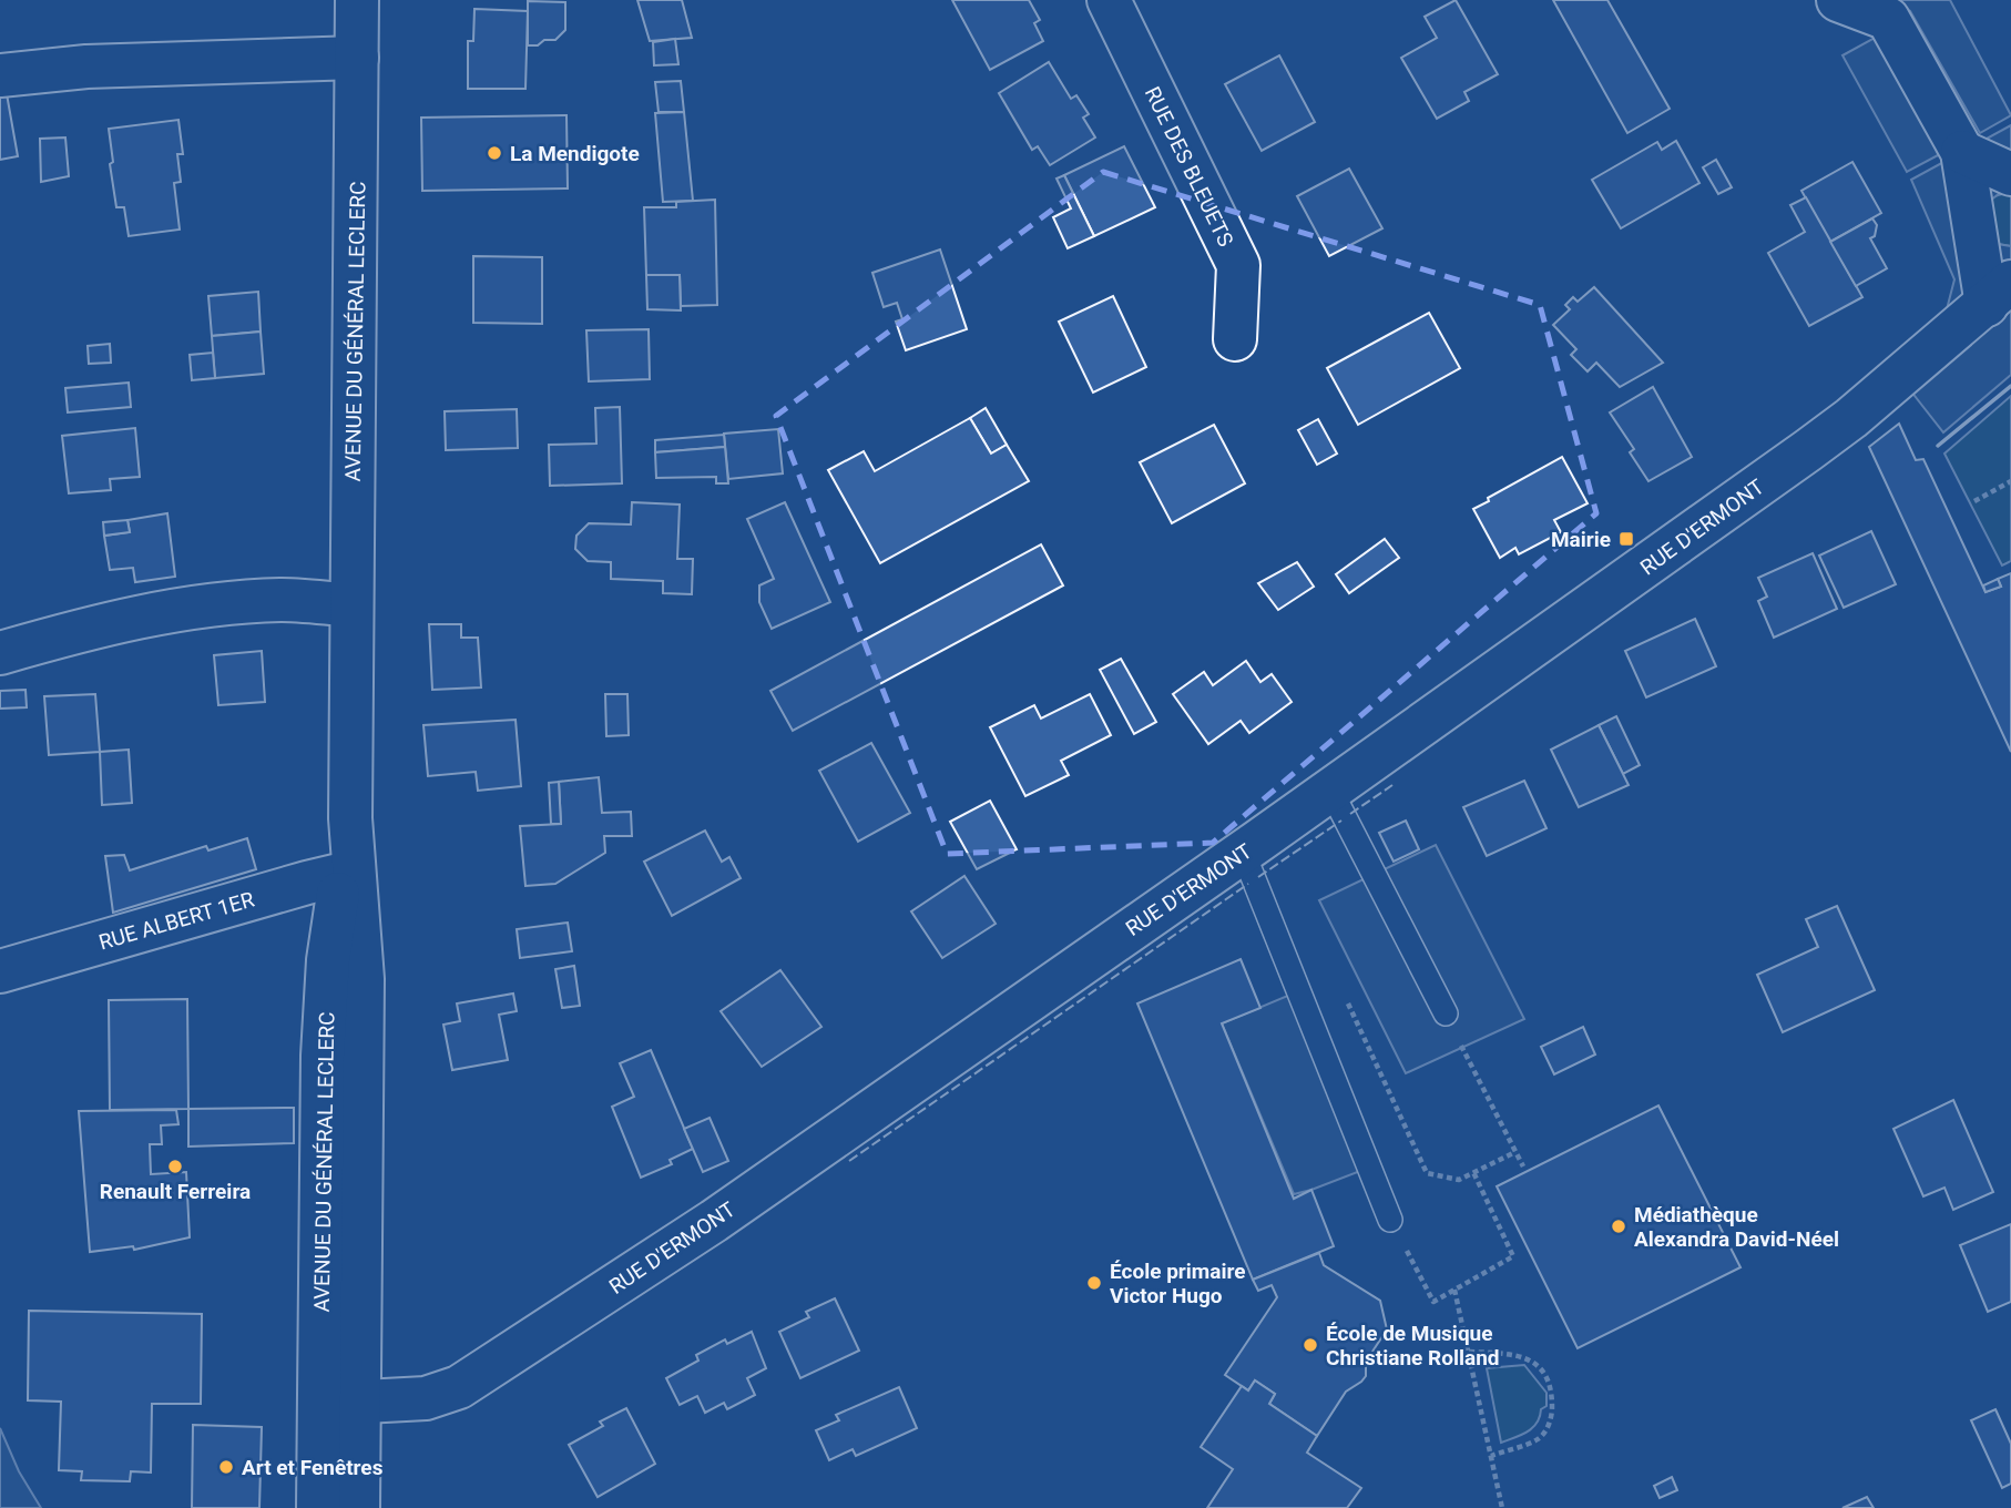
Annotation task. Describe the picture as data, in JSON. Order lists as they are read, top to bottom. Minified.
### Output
{"streets":{"street":["RUE DES BLEUETS","AVENUE DU GÉNÉRAL LECLERC","RUE D'ERMONT","RUE ALBERT 1ER"]},"crossings":[["AVENUE DU GÉNÉRAL LECLERC","RUE D'ERMONT"],["AVENUE DU GÉNÉRAL LECLERC","RUE ALBERT 1ER"]],"places":{"other":["La Mendigote","Renault Ferreira","Médiathèque Alexandra David-Néel","École primaire Victor Hugo","École de Musique Christiane Rolland","Art et Fenêtres"],"transit":["Mairie"]}}
